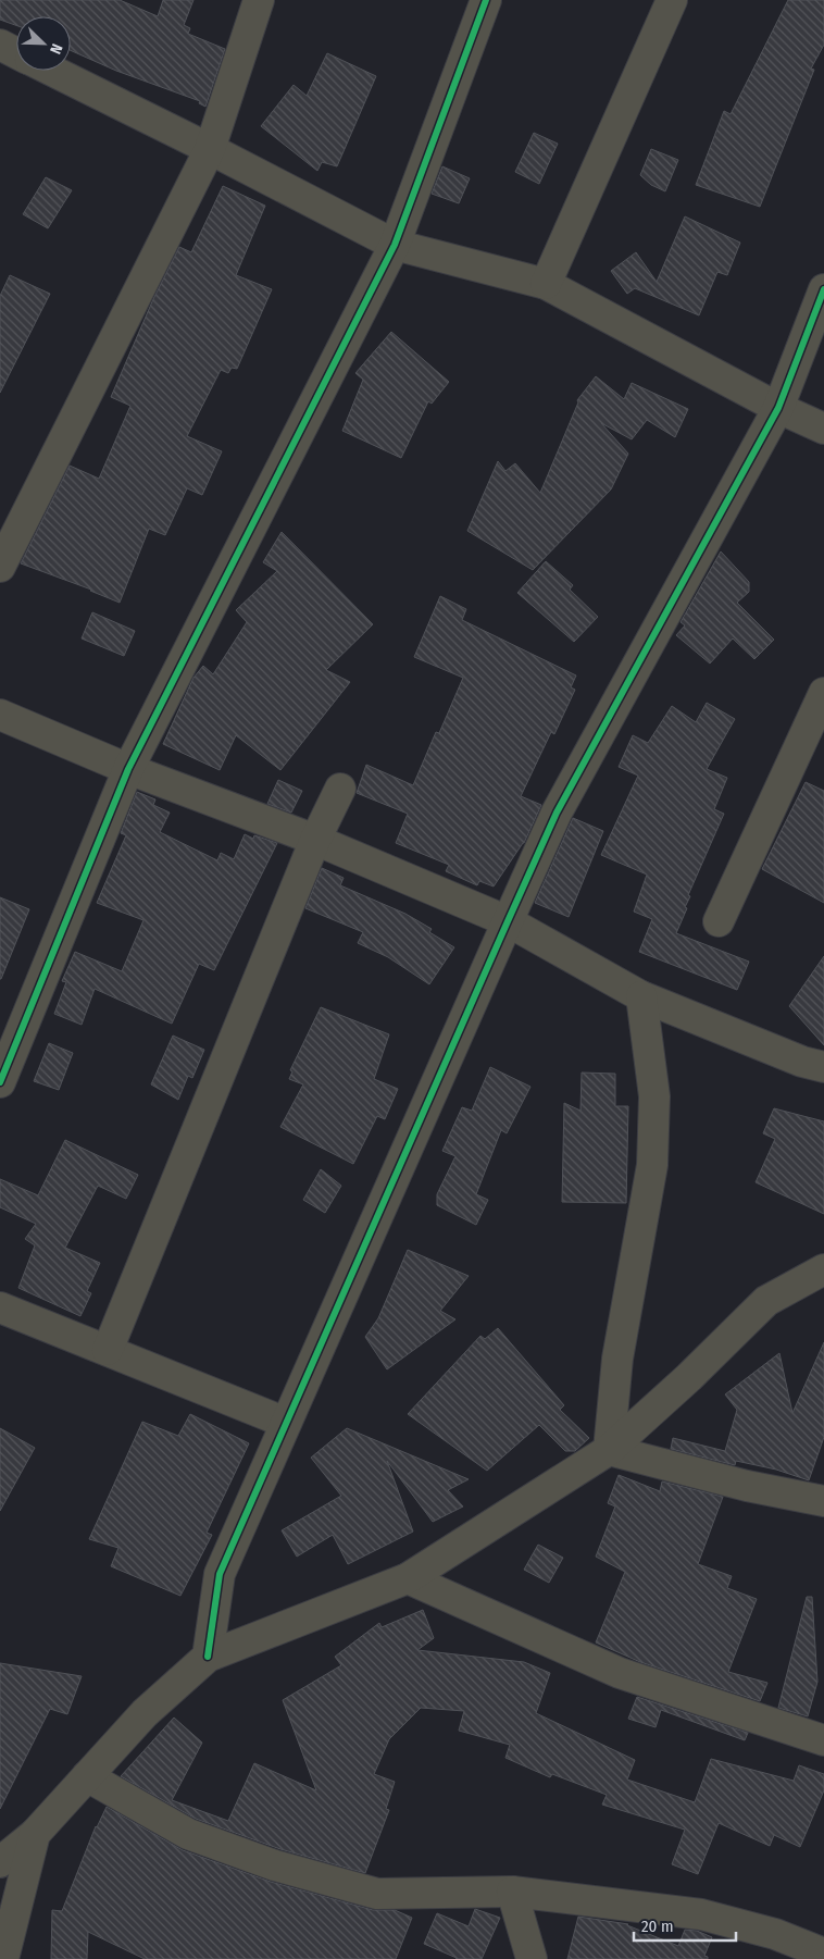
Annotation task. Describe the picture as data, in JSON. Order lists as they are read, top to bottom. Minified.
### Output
{"scale_bar":"20 m","north":"bottom right"}
